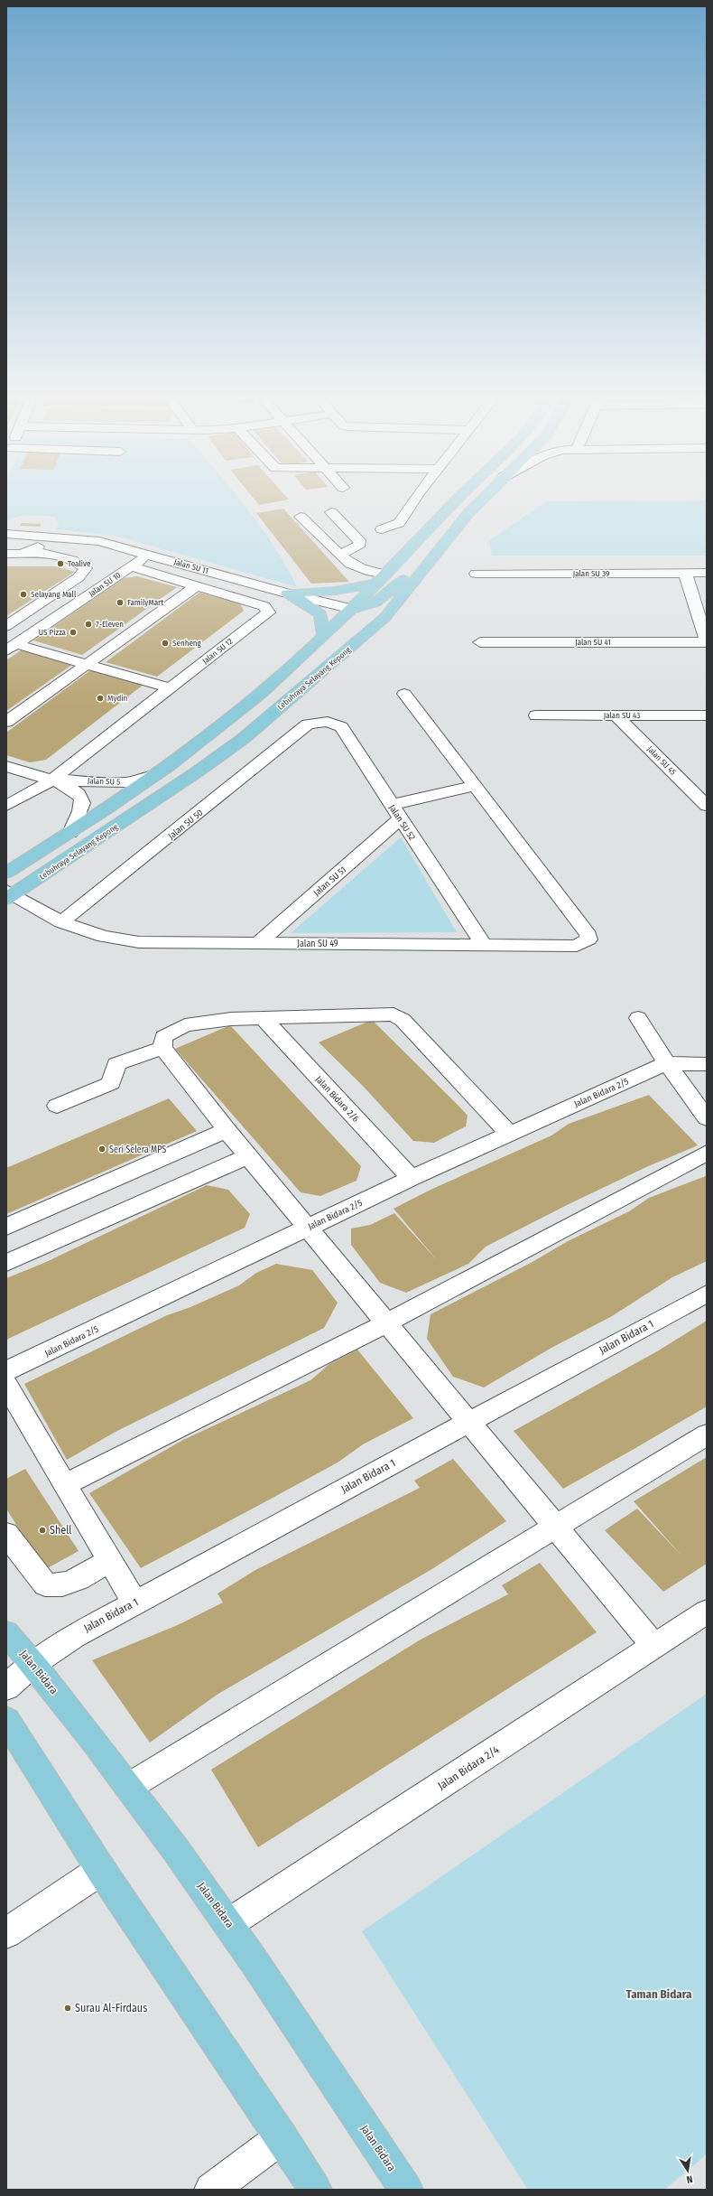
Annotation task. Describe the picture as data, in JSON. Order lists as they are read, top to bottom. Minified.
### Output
{"streets":{"main road":["Lebuhraya Selayang Kepong","Jalan Bidara"],"street":["Jalan SU 11","Jalan SU 39","Jalan SU 10","Jalan SU 41","Jalan SU 12","Jalan SU 43","Jalan SU 45","Jalan SU 5","Jalan SU 52","Jalan SU 50","Jalan SU 51","Jalan SU 49","Jalan Bidara 2/5","Jalan Bidara 2/6","Jalan Bidara 1","Jalan Bidara 2/4"]},"crossings":[["Jalan SU 11","Jalan SU 10"],["Jalan SU 10","Jalan SU 12"],["Jalan SU 12","Jalan SU 5"],["Lebuhraya Selayang Kepong","Jalan SU 49"],["Jalan SU 43","Jalan SU 45"],["Jalan SU 52","Jalan SU 50"],["Jalan SU 52","Jalan SU 51"],["Jalan SU 52","Jalan SU 49"],["Jalan SU 50","Jalan SU 49"],["Jalan SU 51","Jalan SU 49"],["Jalan Bidara 2/5","Jalan Bidara 2/6"],["Jalan Bidara 1","Jalan Bidara"],["Jalan Bidara","Jalan Bidara 2/4"]],"districts":["Taman Bidara"],"places":["Tealive","Selayang Mall","FamilyMart","7-Eleven","US Pizza","Senheng","Mydin","Seri Selera MPS","Shell","Surau Al-Firdaus"],"north":"bottom"}
